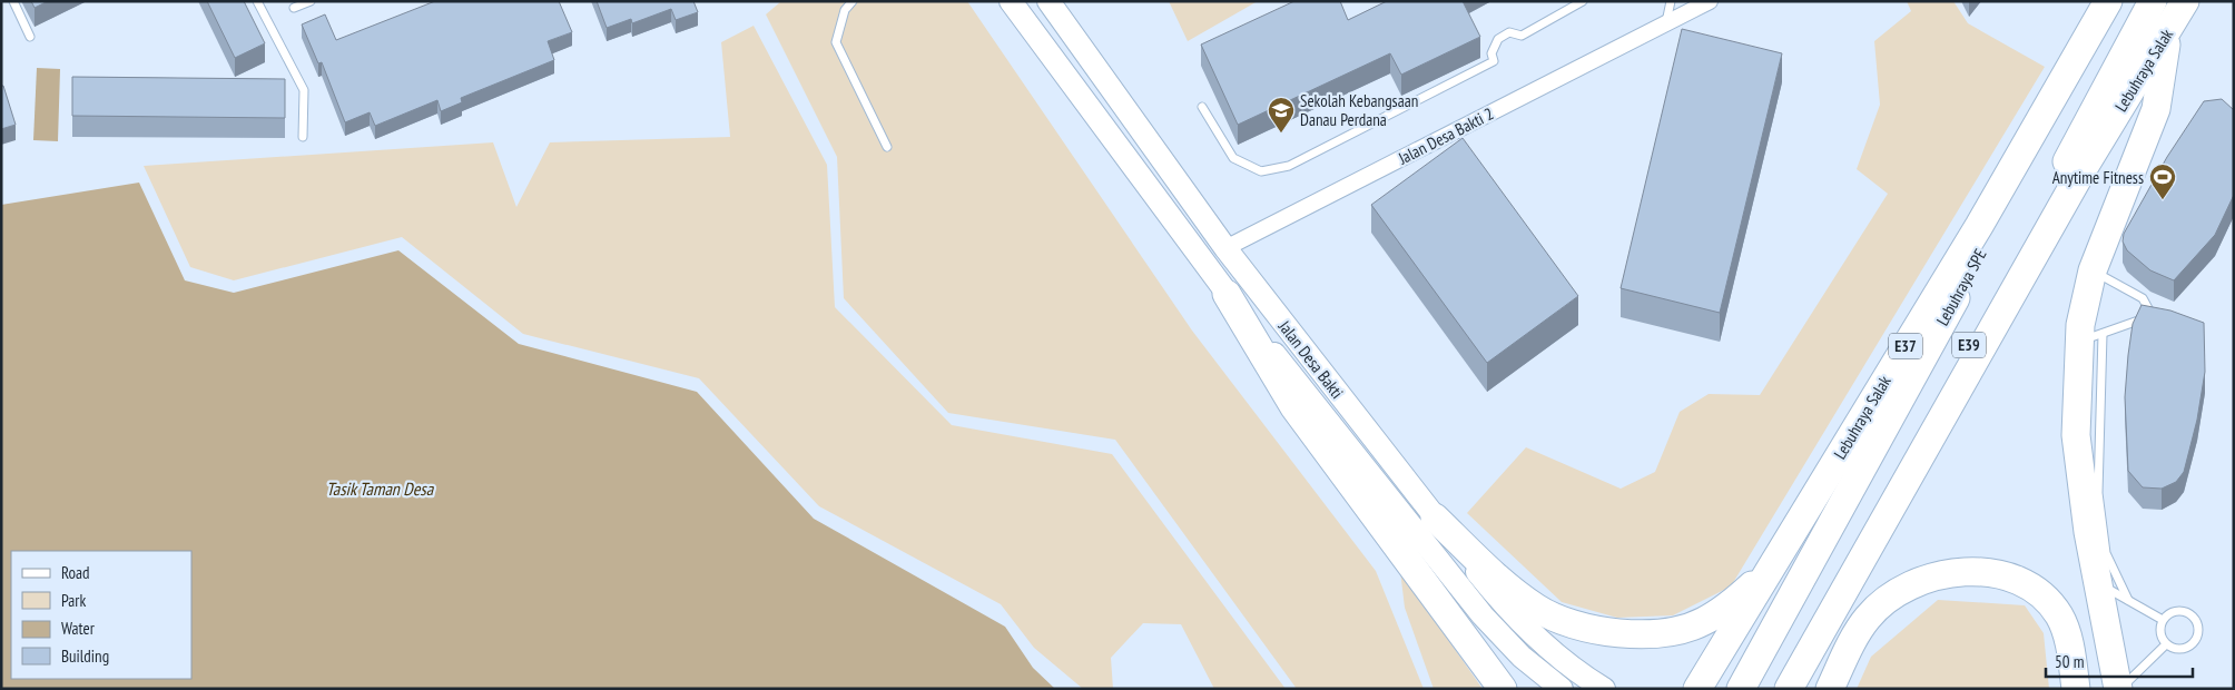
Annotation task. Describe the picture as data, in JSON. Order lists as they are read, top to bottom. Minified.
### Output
{"streets":{"highway":["Lebuhraya Salak","Lebuhraya SPE","E39","E37"],"street":["Jalan Desa Bakti 2","Jalan Desa Bakti"]},"crossings":[["Jalan Desa Bakti 2","Jalan Desa Bakti"]],"water":["Tasik Taman Desa"],"places":{"school or university":["Sekolah Kebangsaan Danau Perdana"],"sports":["Anytime Fitness"]},"legend":["Road","Park","Water","Building"],"scale_bar":"50 m"}
